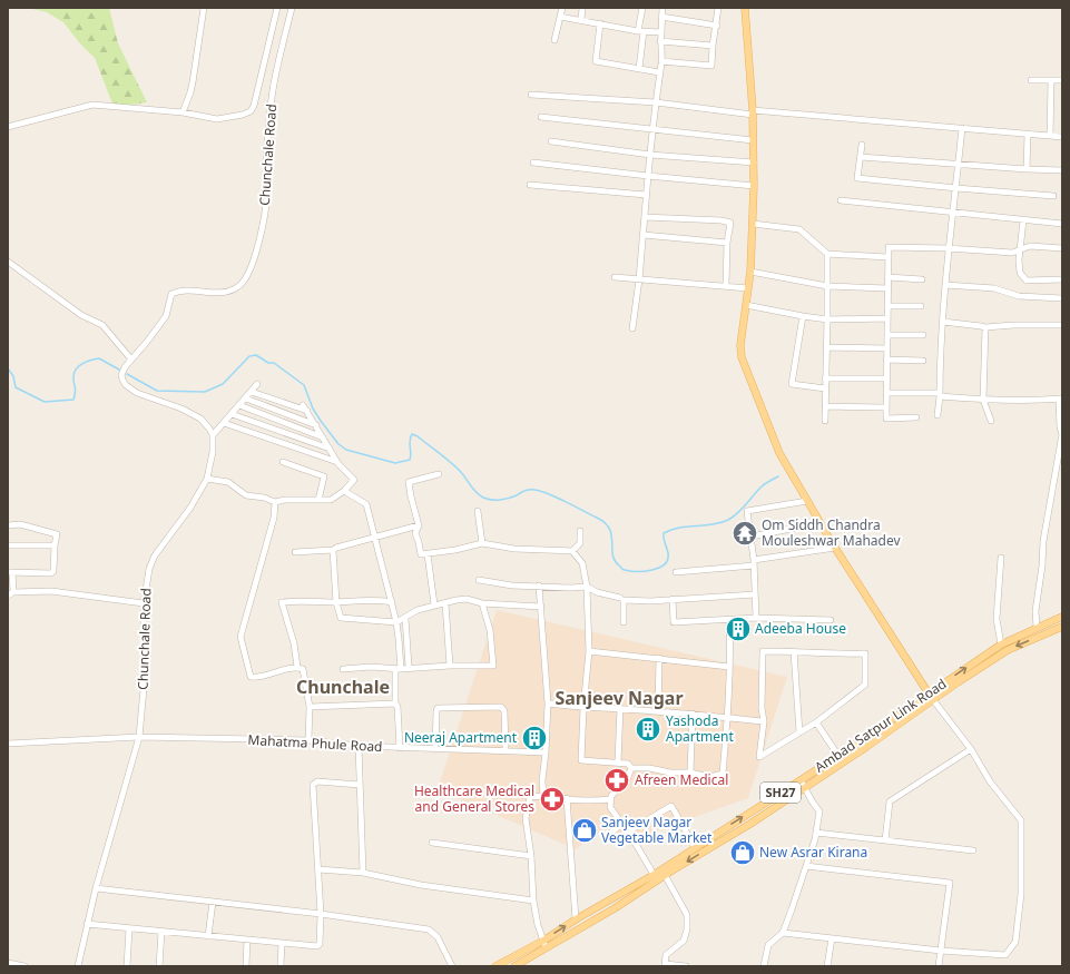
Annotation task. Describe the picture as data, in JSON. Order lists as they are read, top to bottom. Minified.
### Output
{"streets":{"main road":["Ambad Satpur Link Road","SH27"],"street":["Chunchale Road","Mahatma Phule Road"]},"crossings":[["Chunchale Road","Mahatma Phule Road"]],"districts":["Chunchale","Sanjeev Nagar"],"places":{"temple":["Om Siddh Chandra Mouleshwar Mahadev"],"building":["Adeeba House","Yashoda Apartment","Neeraj Apartment"],"pharmacy":["Afreen Medical","Healthcare Medical and General Stores"],"shop":["Sanjeev Nagar Vegetable Market","New Asrar Kirana"]}}
